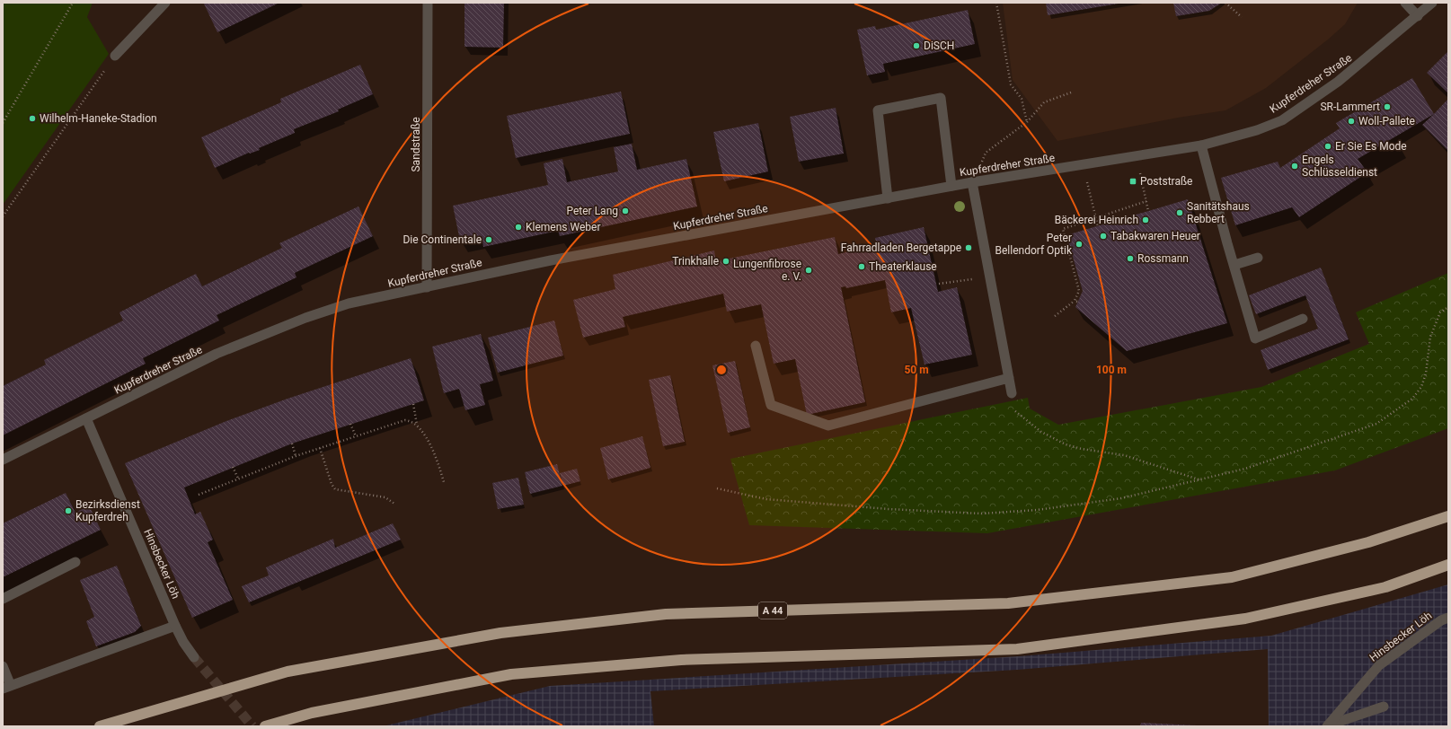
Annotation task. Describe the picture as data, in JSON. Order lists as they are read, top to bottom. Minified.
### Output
{"streets":{"highway":["A 44"],"street":["Kupferdreher Straße","Sandstraße","Hinsbecker Löh"]},"crossings":[["Kupferdreher Straße","Sandstraße"],["Kupferdreher Straße","Hinsbecker Löh"]],"places":{"other":["DiSCH","SR-Lammert","Wilhelm-Haneke-Stadion","Woll-Pallete","Er Sie Es Mode","Engels Schlüsseldienst","Peter Lang","Sanitätshaus Rebbert","Bäckerei Heinrich","Klemens Weber","Tabakwaren Heuer","Die Continentale","Peter Bellendorf Optik","Fahrradladen Bergetappe","Rossmann","Trinkhalle","Theaterklause","Lungenfibrose e. V.","Bezirksdienst Kupferdreh"],"transit":["Poststraße"]},"rings":["50 m","100 m"]}
